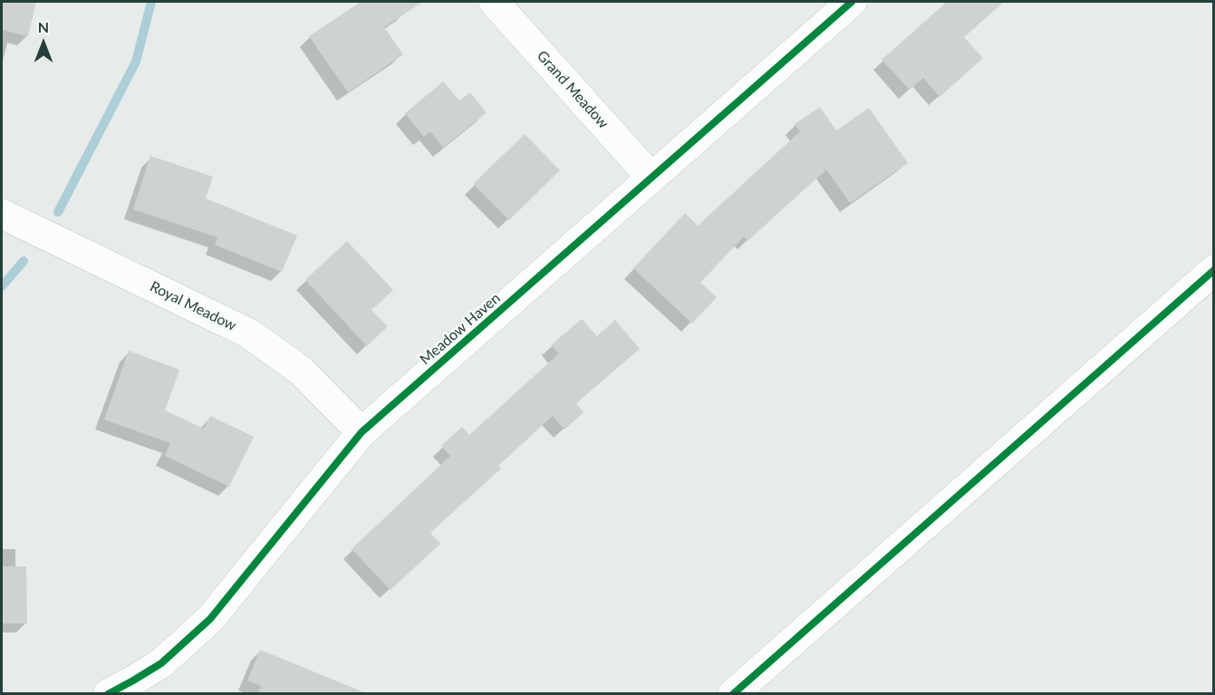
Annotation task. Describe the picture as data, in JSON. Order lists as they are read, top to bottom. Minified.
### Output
{"streets":{"street":["Grand Meadow","Royal Meadow","Meadow Haven"]},"crossings":[["Grand Meadow","Meadow Haven"],["Royal Meadow","Meadow Haven"]],"north":"top"}
